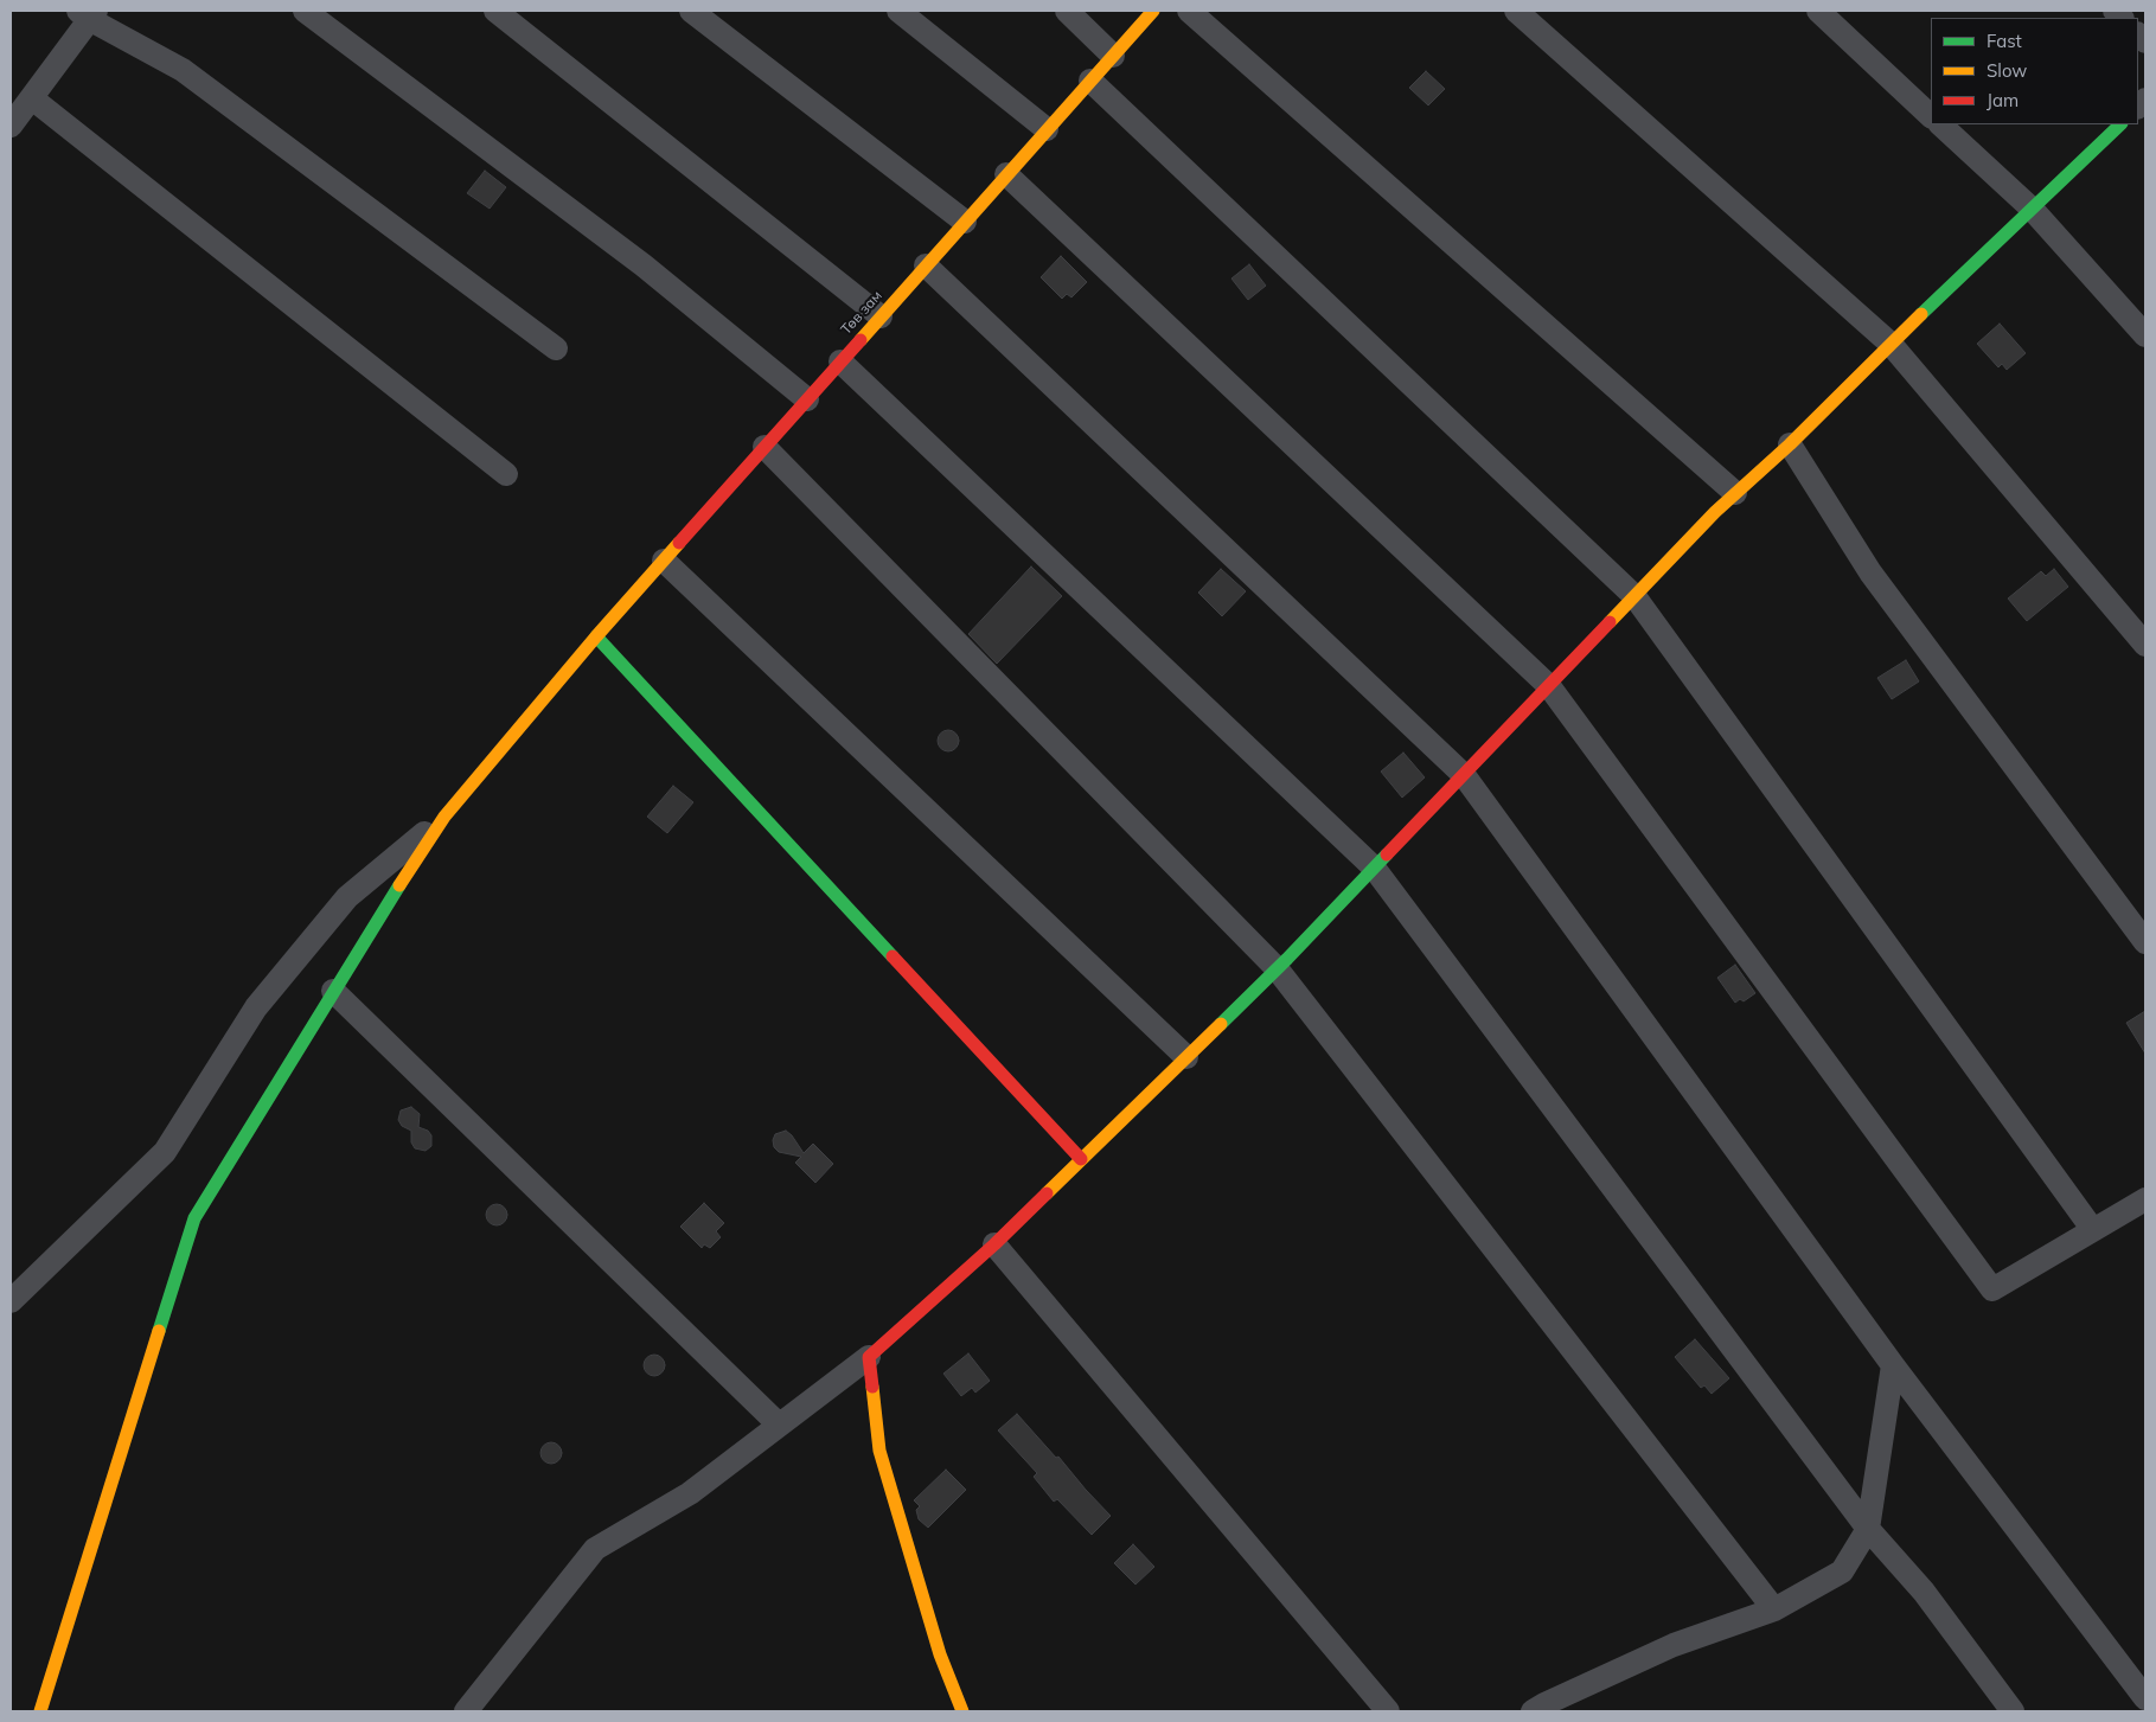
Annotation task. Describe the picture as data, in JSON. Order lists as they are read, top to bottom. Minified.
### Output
{"streets":{"street":["Төв зам"]},"legend":["Fast","Slow","Jam"]}
